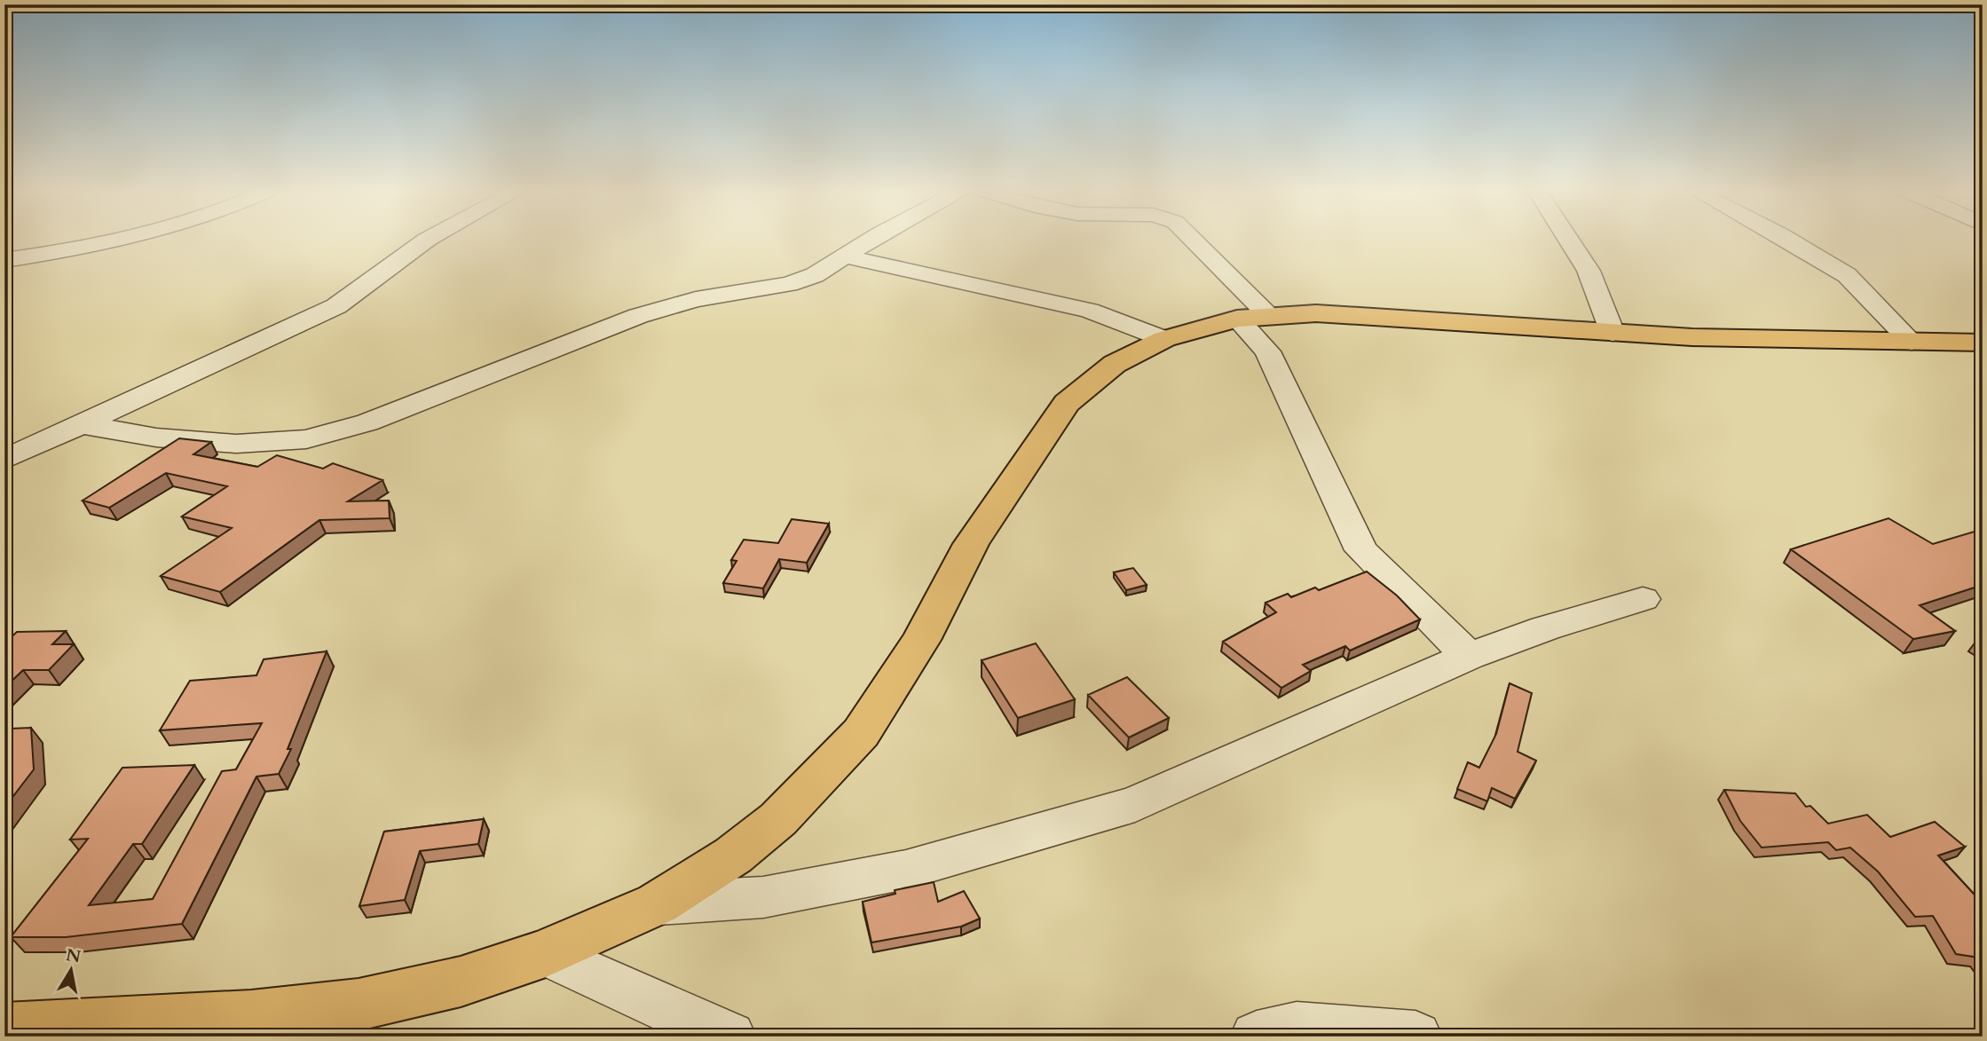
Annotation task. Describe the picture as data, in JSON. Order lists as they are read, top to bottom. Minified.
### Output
{"north":"top"}
